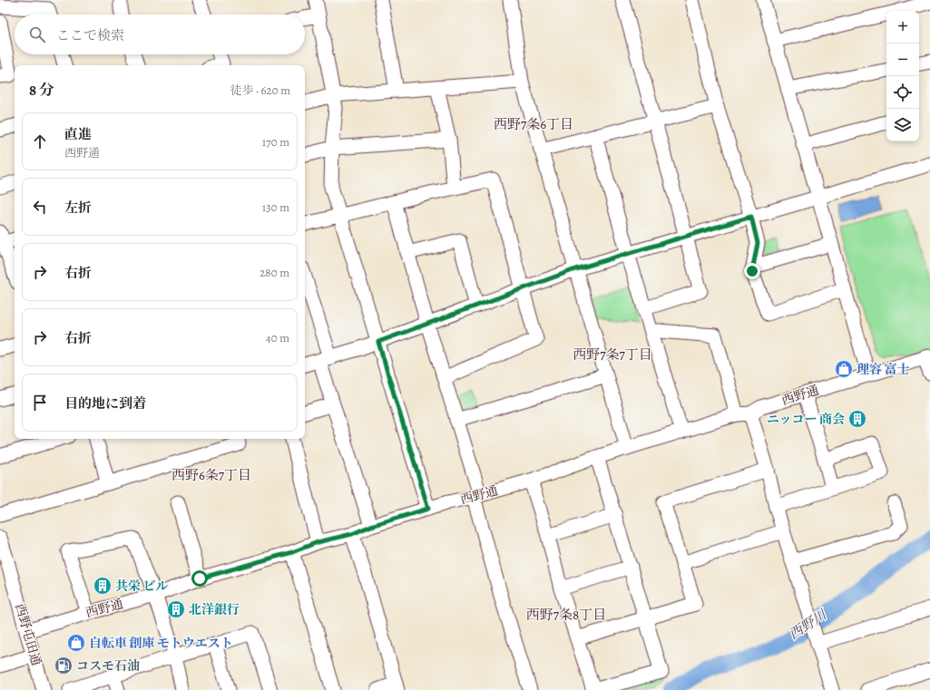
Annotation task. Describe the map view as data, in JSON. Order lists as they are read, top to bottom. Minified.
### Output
{"streets":{"street":["西野通","西野屯田通"]},"crossings":[["西野通","西野屯田通"]],"districts":["西野7条6丁目","西野7条7丁目","西野6条7丁目","西野7条8丁目"],"water":["西野川"],"places":{"shop":["理容 富士","自転車 創庫 モトウエスト"],"building":["ニッコー 商会","共栄 ビル","北洋銀行"],"fuel station":["コスモ石油"]},"page":{"map_buttons":["+","−"],"search":"ここで検索","heading":["8 分","徒歩 · 620 m"],"list":[["直進","西野通","170 m"],["左折","130 m"],["右折","280 m"],["右折","40 m"],"目的地に到着"]}}
